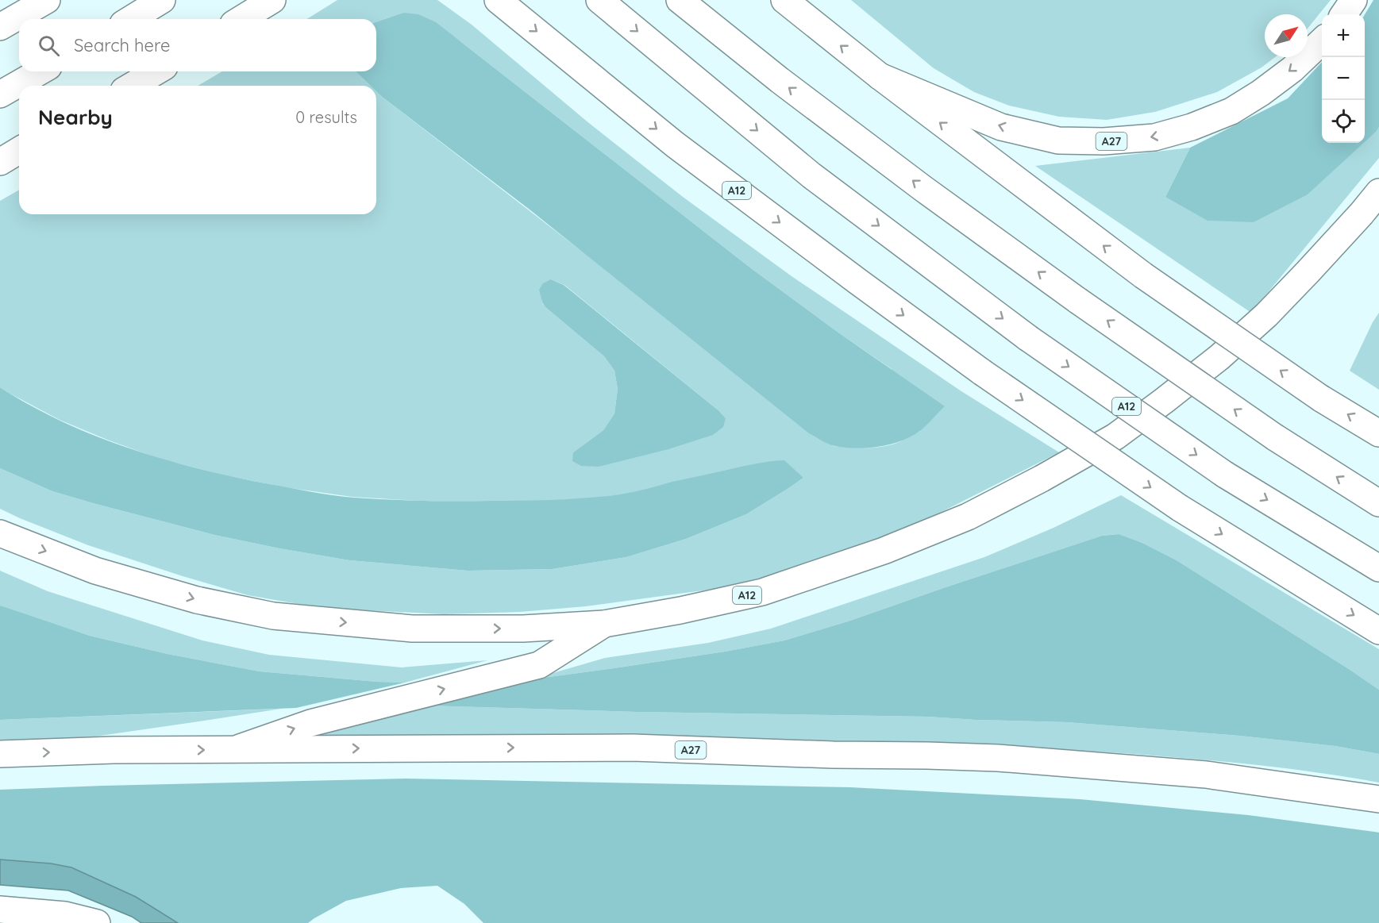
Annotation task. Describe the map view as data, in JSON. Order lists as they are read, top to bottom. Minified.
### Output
{"streets":{"main road":["A27","A12"]},"north":"top right","page":{"map_buttons":["+","−"],"search":"Search here","heading":["Nearby","0 results"]}}
